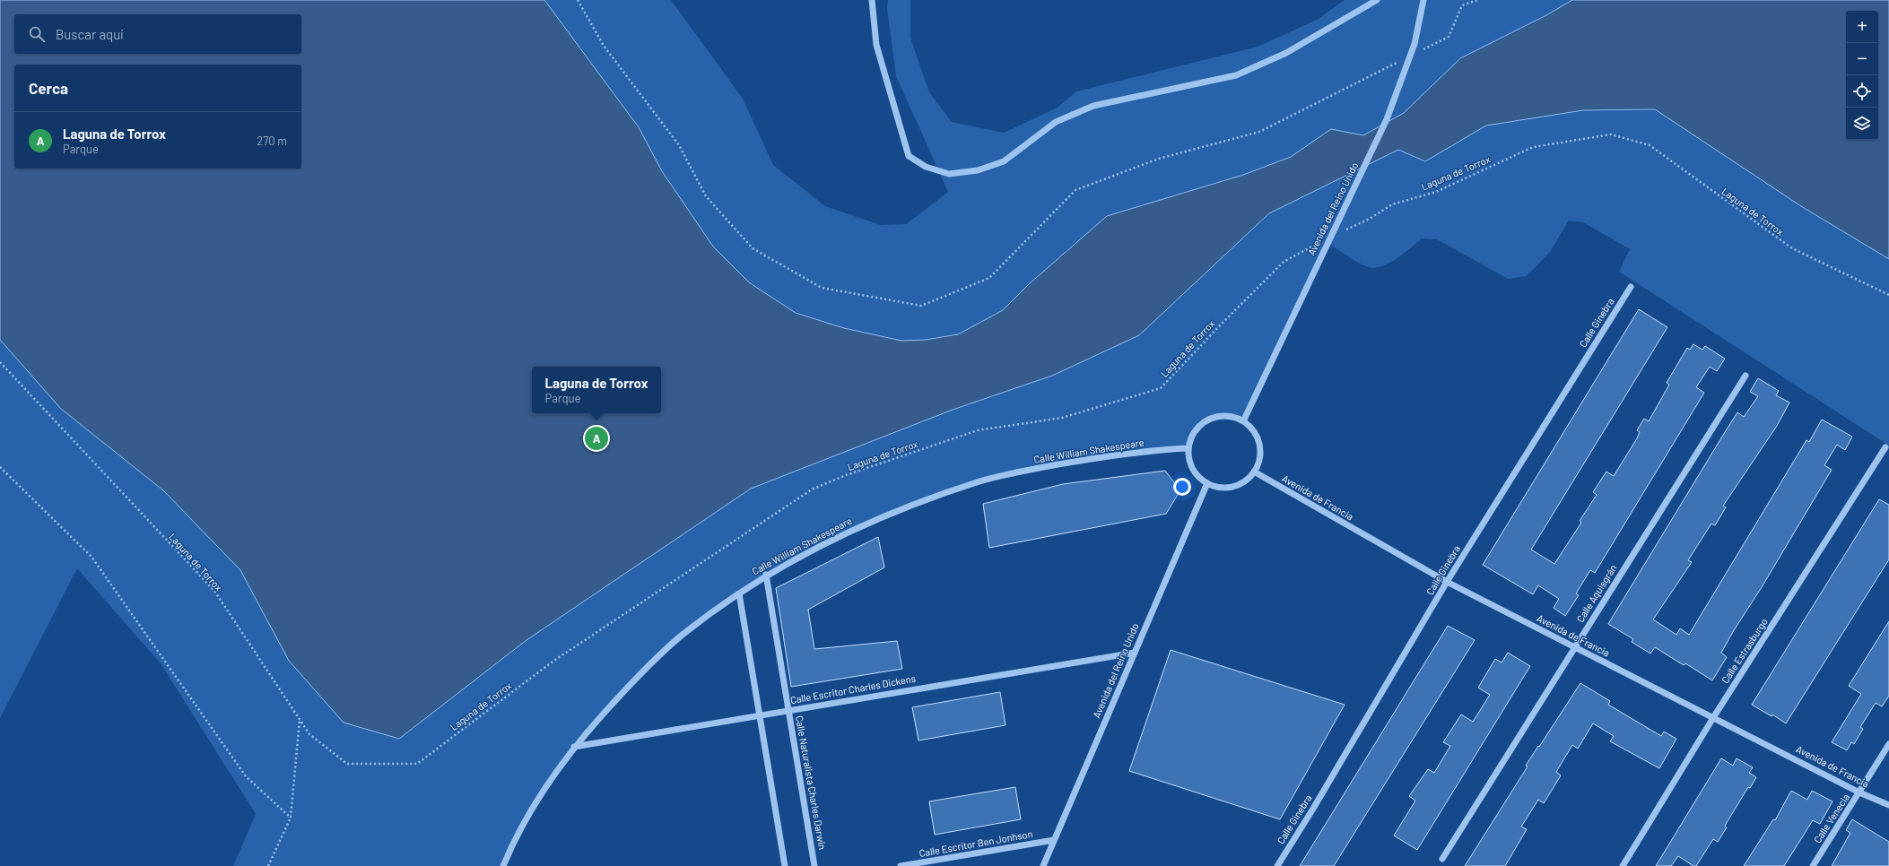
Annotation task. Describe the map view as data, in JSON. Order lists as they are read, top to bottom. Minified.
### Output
{"streets":{"street":["Avenida del Reino Unido","Calle Ginebra","Calle William Shakespeare","Avenida de Francia","Calle Aquisgrán","Calle Estrasburgo","Calle Escritor Charles Dickens","Calle Naturalista Charles Darwin","Calle Venecia","Calle Escritor Ben Jonhson"],"path":["Laguna de Torrox"]},"crossings":[["Laguna de Torrox","Avenida del Reino Unido"],["Avenida del Reino Unido","Calle William Shakespeare"],["Avenida del Reino Unido","Avenida de Francia"],["Avenida del Reino Unido","Calle Escritor Charles Dickens"],["Avenida del Reino Unido","Calle Escritor Ben Jonhson"],["Calle Ginebra","Avenida de Francia"],["Calle William Shakespeare","Avenida de Francia"],["Calle William Shakespeare","Calle Escritor Charles Dickens"],["Calle William Shakespeare","Calle Naturalista Charles Darwin"],["Avenida de Francia","Calle Aquisgrán"],["Avenida de Francia","Calle Estrasburgo"],["Avenida de Francia","Calle Venecia"],["Calle Escritor Charles Dickens","Calle Naturalista Charles Darwin"]],"page":{"map_buttons":["+","−"],"search":"Buscar aquí","heading":"Cerca","list":[{"mark":"A","name":"Laguna de Torrox","note":"Parque","value":"270 m"}],"popup":["Laguna de Torrox","Parque"],"pins":"A"}}
